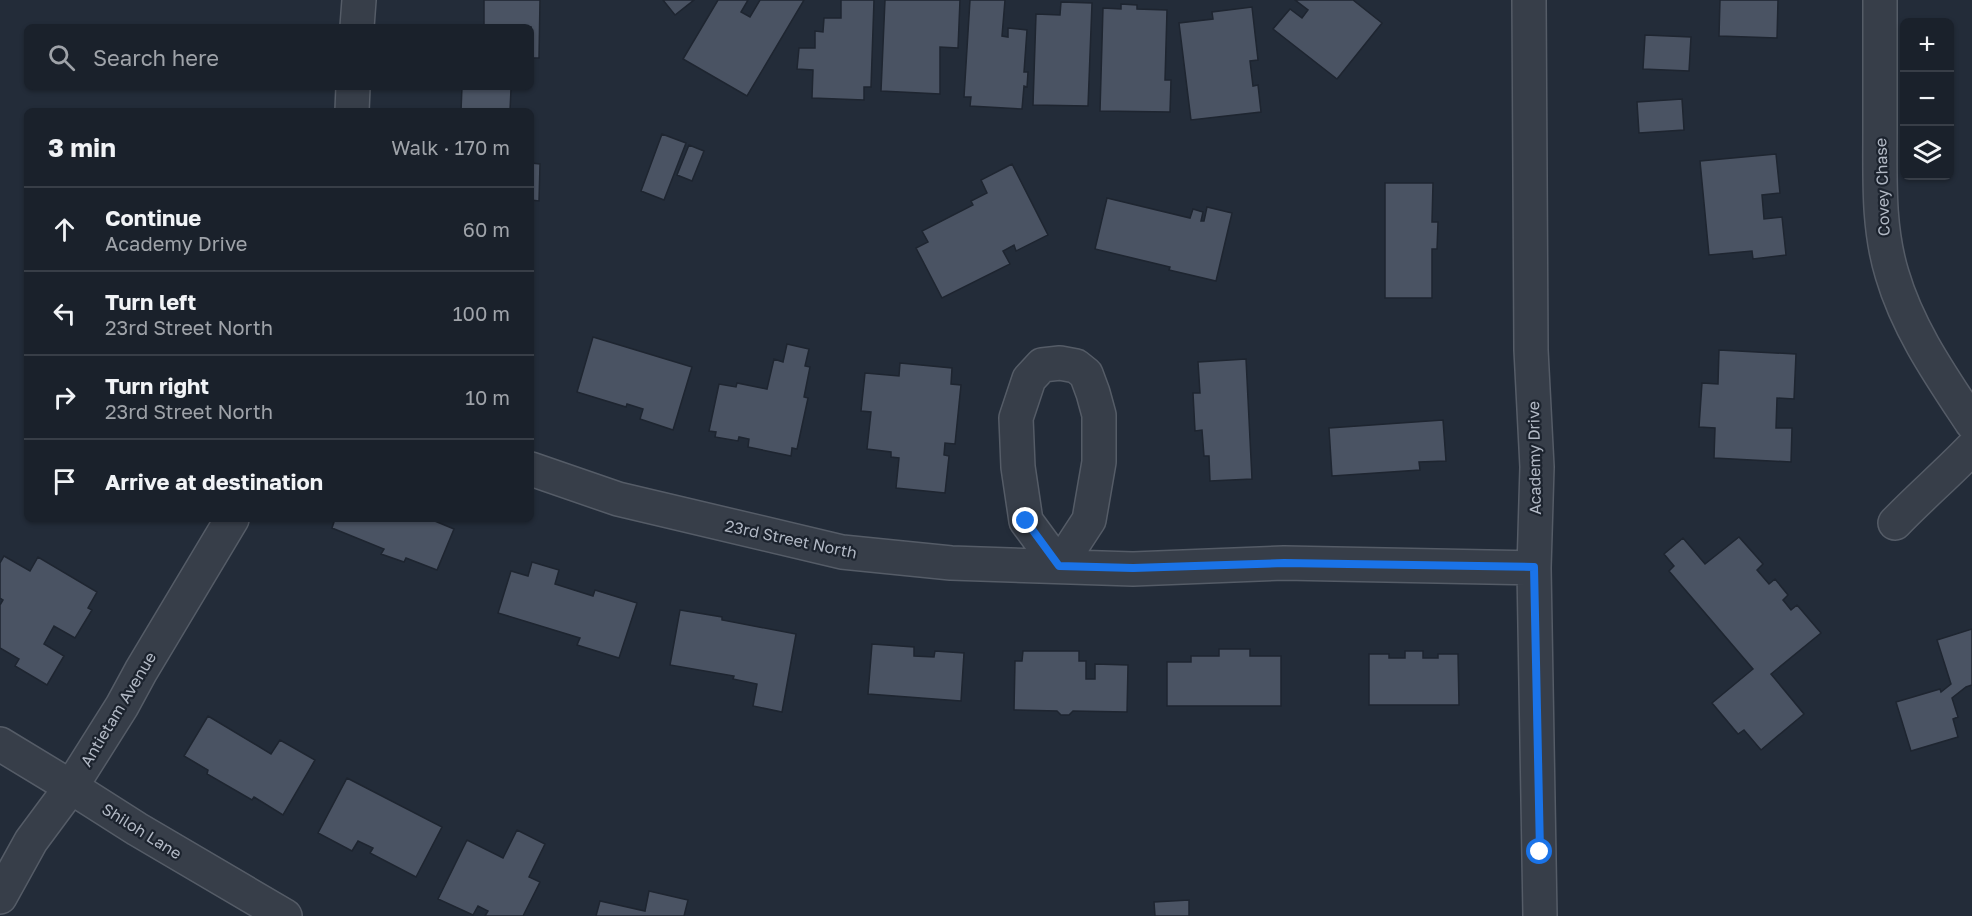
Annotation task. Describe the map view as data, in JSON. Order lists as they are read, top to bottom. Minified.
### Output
{"streets":{"street":["Covey Chase","Academy Drive","23rd Street North","Antietam Avenue","Shiloh Lane"]},"crossings":[["Academy Drive","23rd Street North"],["Antietam Avenue","Shiloh Lane"]],"page":{"map_buttons":["+","−"],"search":"Search here","heading":["3 min","Walk · 170 m"],"list":[["Continue","Academy Drive","60 m"],["Turn left","23rd Street North","100 m"],["Turn right","23rd Street North","10 m"],"Arrive at destination"]}}
